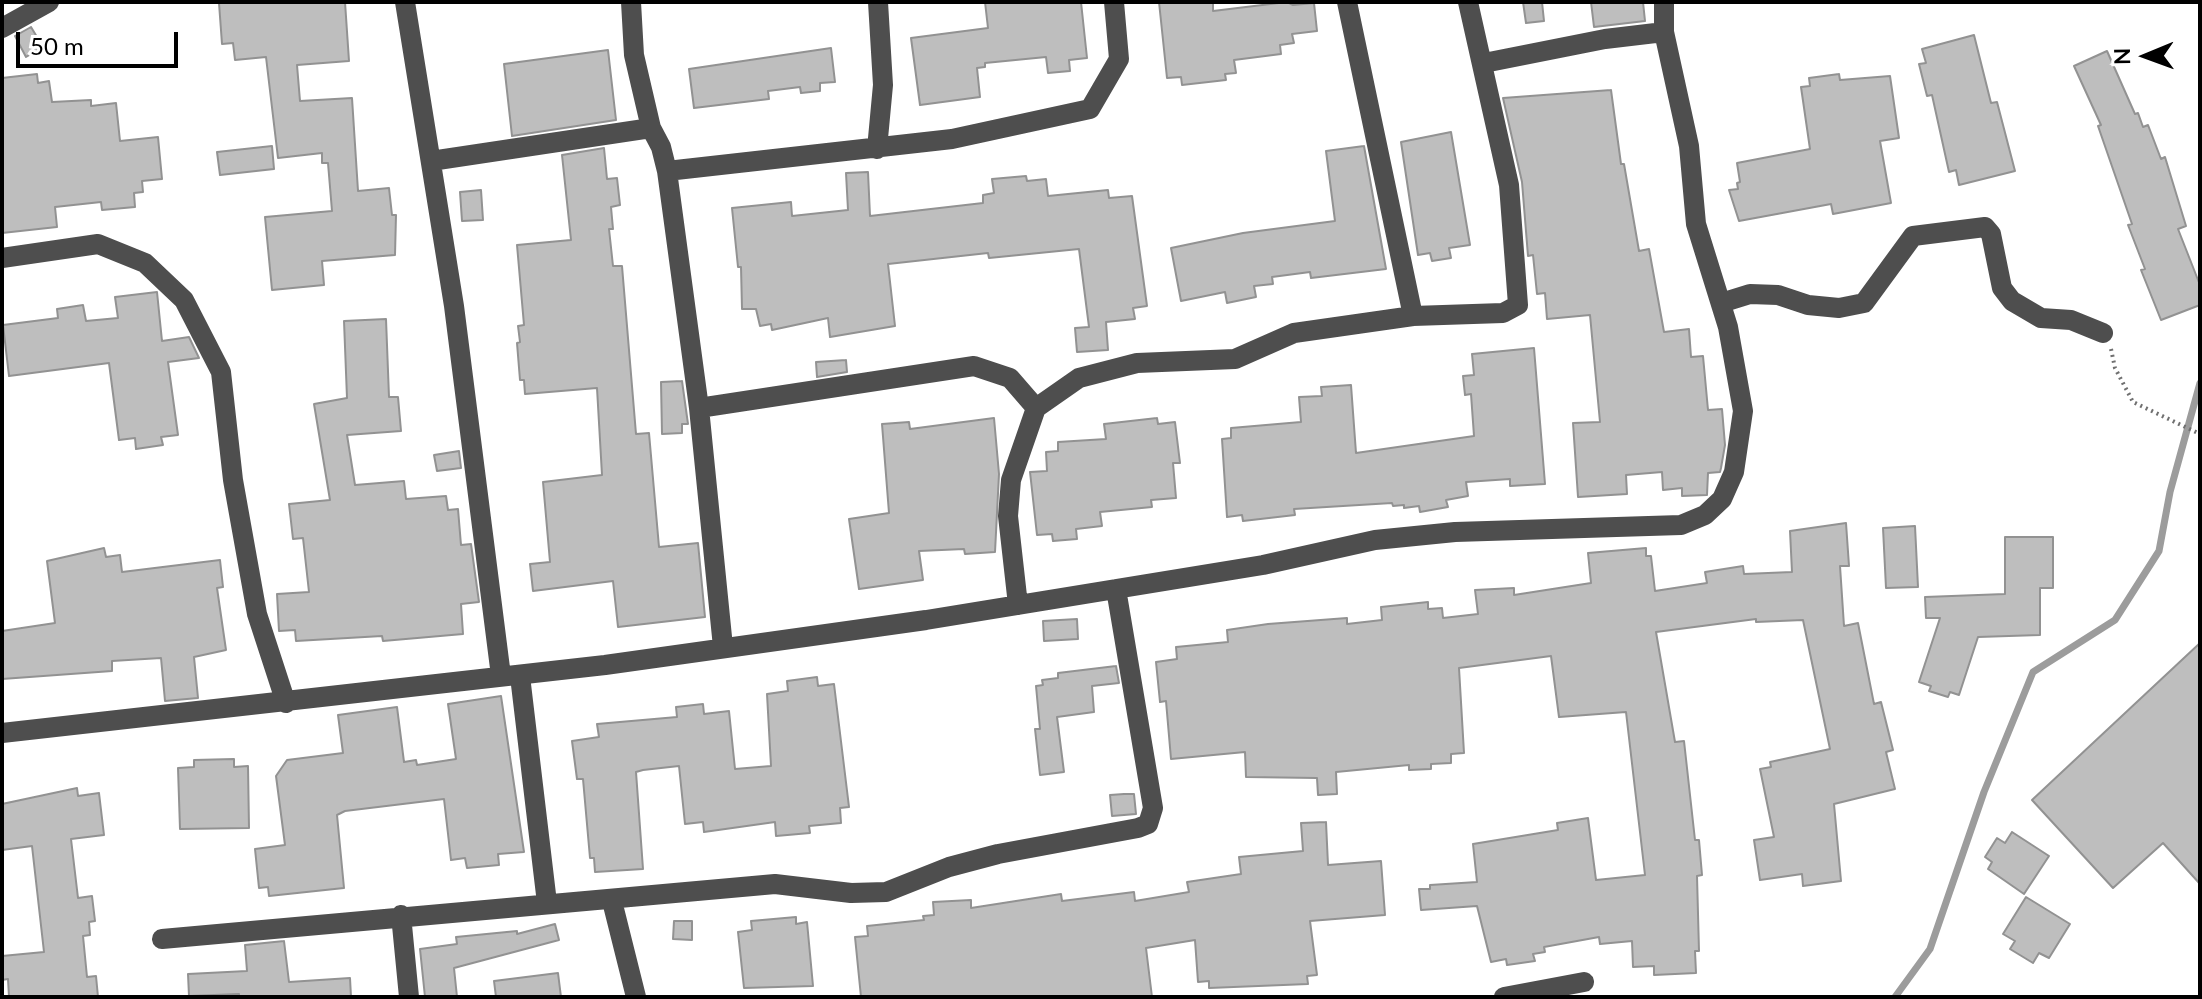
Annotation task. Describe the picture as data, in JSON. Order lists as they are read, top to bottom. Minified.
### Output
{"scale_bar":"50 m","north":"left"}
